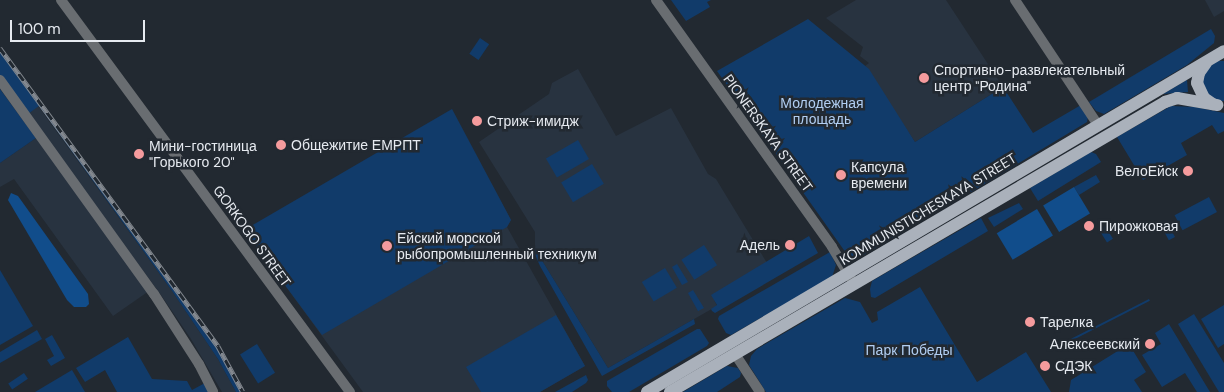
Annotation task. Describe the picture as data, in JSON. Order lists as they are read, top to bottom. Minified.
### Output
{"streets":{"main road":["KOMMUNISTICHESKAYA STREET"],"street":["PIONERSKAYA STREET","GORKOGO STREET"]},"crossings":[["PIONERSKAYA STREET","KOMMUNISTICHESKAYA STREET"]],"parks":["Молодежная площадь","Парк Победы"],"places":["Спортивно-развлекательный центр \"Родина\"","Стриж-имидж","Общежитие ЕМРПТ","Мини-гостиница \"Горького 20\"","ВелоЕйск","Капсула времени","Пирожковая","Адель","Ейский морской рыбопромышленный техникум","Тарелка","Алексеевский","СДЭК"],"scale_bar":"100 m"}
